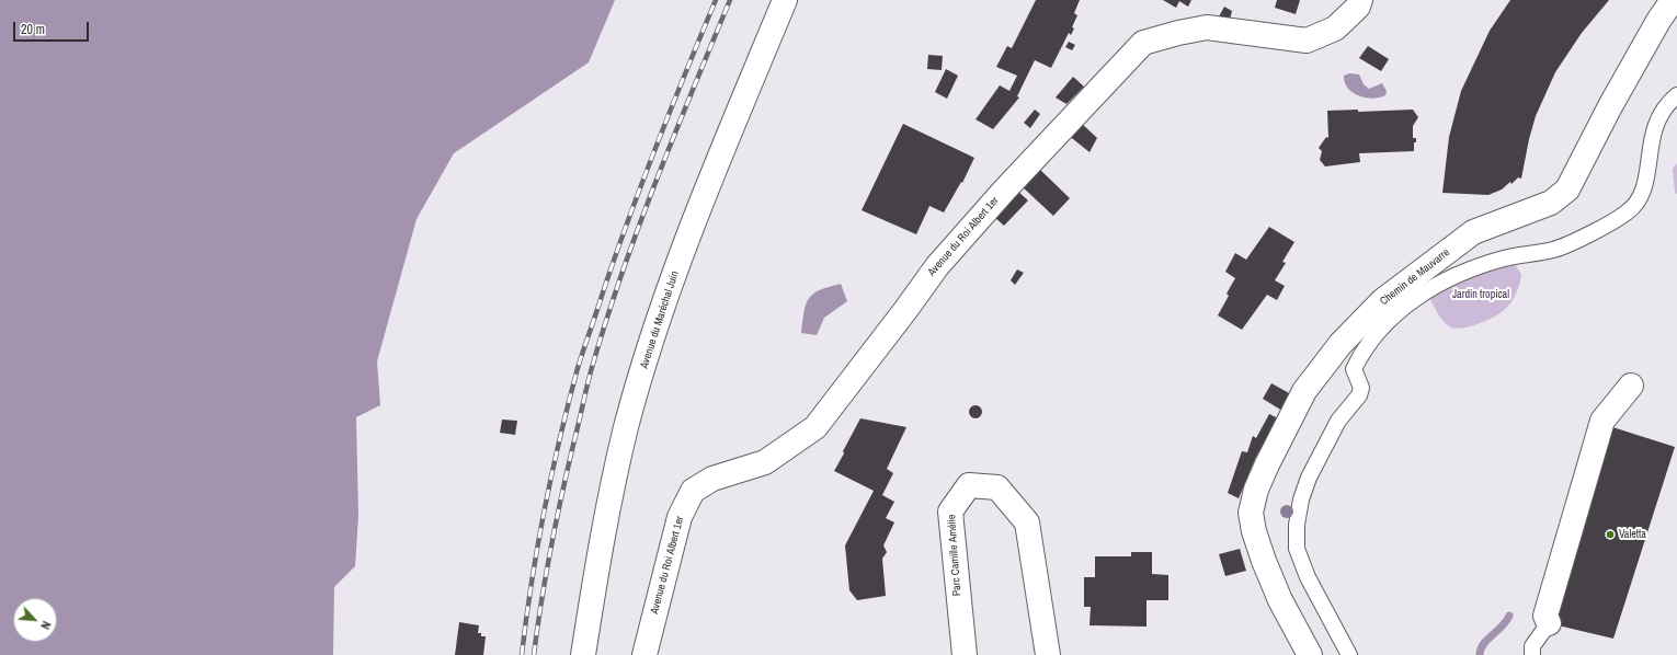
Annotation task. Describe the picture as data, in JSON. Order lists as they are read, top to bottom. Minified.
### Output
{"streets":{"street":["Avenue du Roi Albert 1er","Chemin de Mauvarre","Avenue du Maréchal Juin","Parc Camille Amélie"]},"parks":["Jardin tropical"],"places":["Valetta"],"scale_bar":"20 m","north":"bottom right"}
